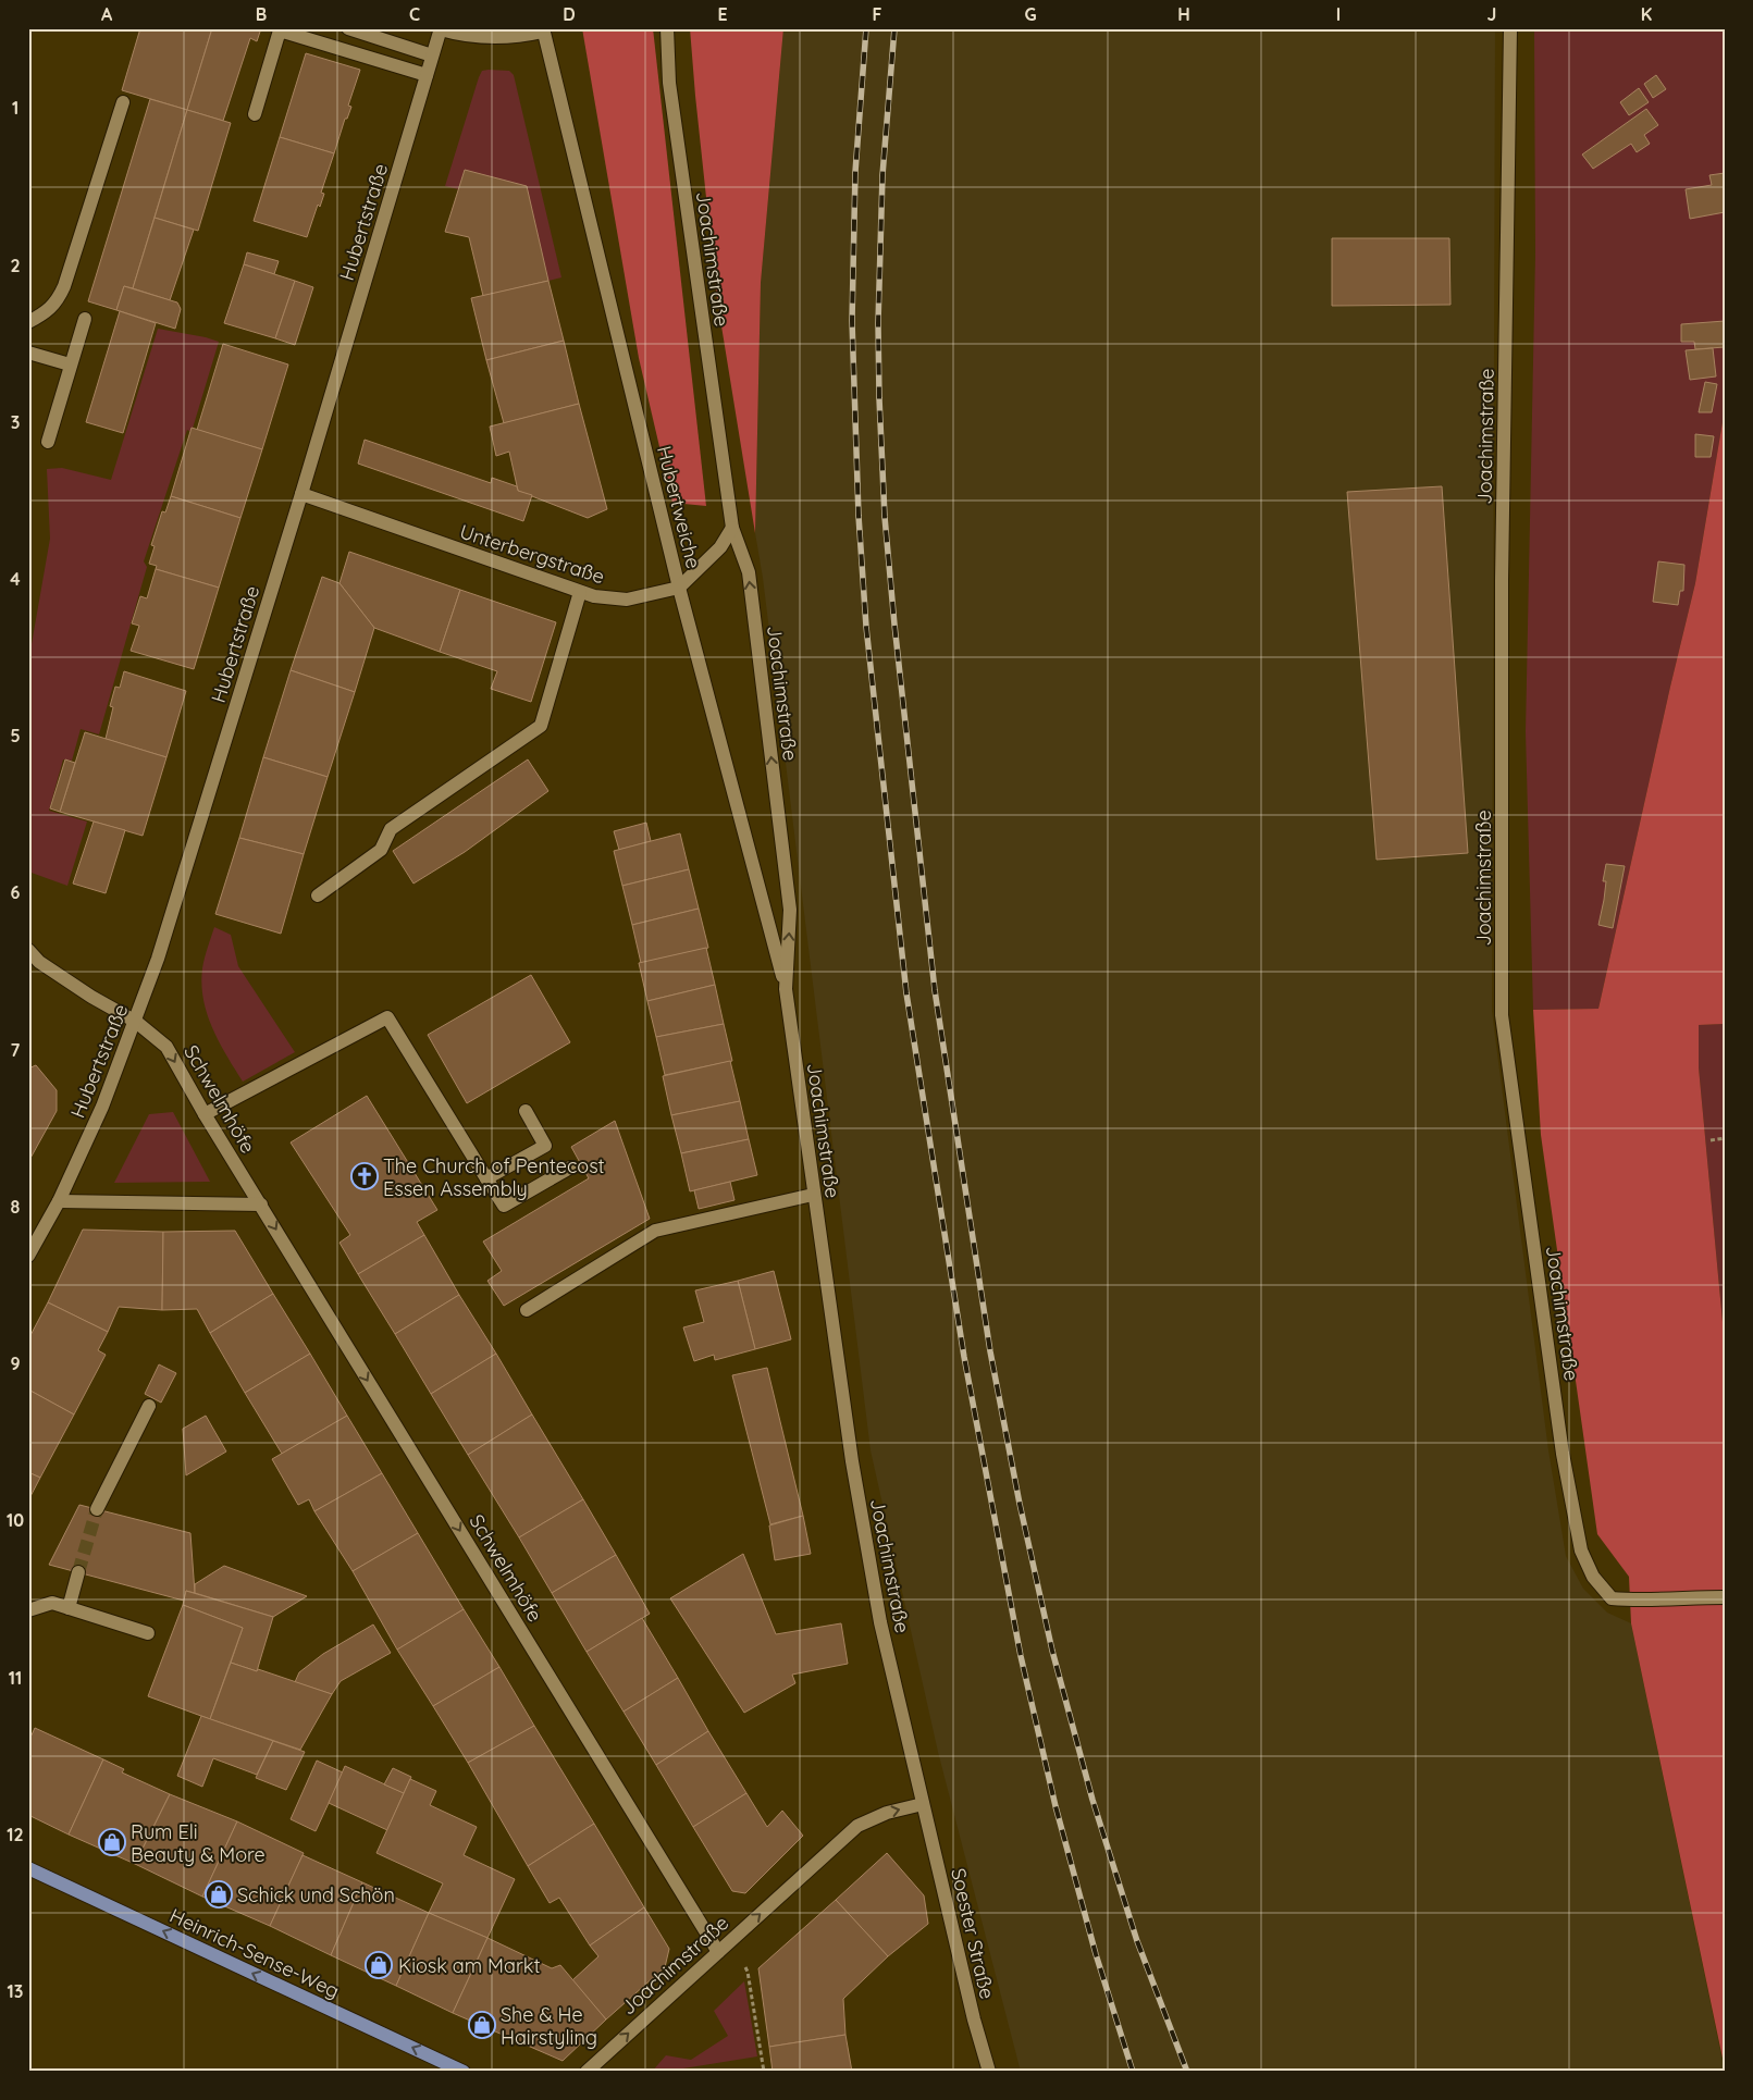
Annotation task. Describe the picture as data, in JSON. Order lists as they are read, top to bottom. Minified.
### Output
{"streets":{"main road":["Heinrich-Sense-Weg"],"street":["Hubertstraße","Joachimstraße","Hubertweiche","Unterbergstraße","Schwelmhöfe","Soester Straße"]},"crossings":[["Hubertstraße","Hubertweiche"],["Hubertstraße","Unterbergstraße"],["Hubertstraße","Schwelmhöfe"],["Joachimstraße","Hubertweiche"],["Joachimstraße","Schwelmhöfe"],["Joachimstraße","Soester Straße"],["Hubertweiche","Unterbergstraße"]],"one_way":["Schwelmhöfe","Heinrich-Sense-Weg"],"places":{"church":["The Church of Pentecost Essen Assembly"],"shop":["Rum Eli Beauty & More","Schick und Schön","Kiosk am Markt","She & He Hairstyling"]},"grid":{"columns":["A","B","C","D","E","F","G","H","I","J","K"],"rows":["1","2","3","4","5","6","7","8","9","10","11","12","13"]}}
